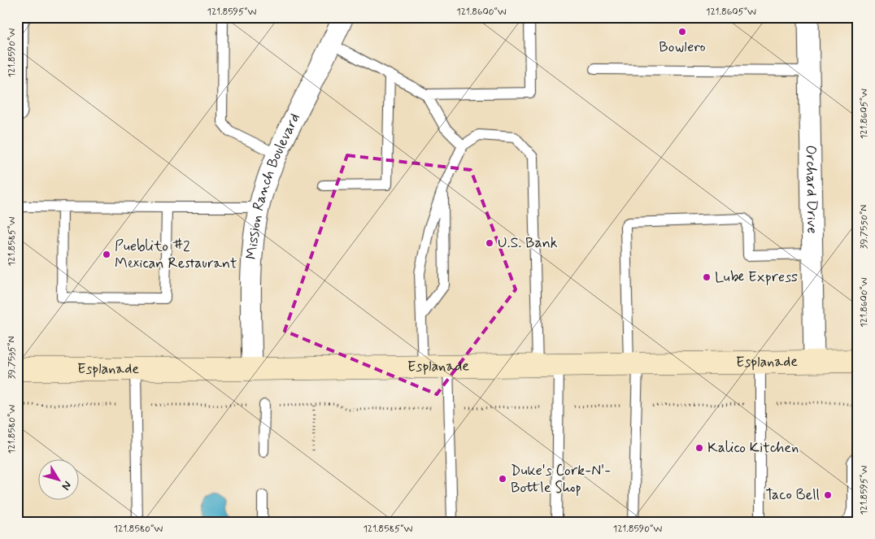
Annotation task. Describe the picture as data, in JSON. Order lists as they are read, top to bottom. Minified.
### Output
{"streets":{"main road":["Esplanade"],"street":["Mission Ranch Boulevard","Orchard Drive"]},"crossings":[["Mission Ranch Boulevard","Esplanade"],["Orchard Drive","Esplanade"]],"places":["Bowlero","U.S. Bank","Pueblito #2 Mexican Restaurant","Lube Express","Kalico Kitchen","Duke's Cork-N'- Bottle Shop","Taco Bell"],"north":"bottom right","coordinates":["121.8595°W","121.8600°W","121.8605°W","121.8590°W","39.7550°N","121.8585°W","39.7535°N","121.8580°W"]}
